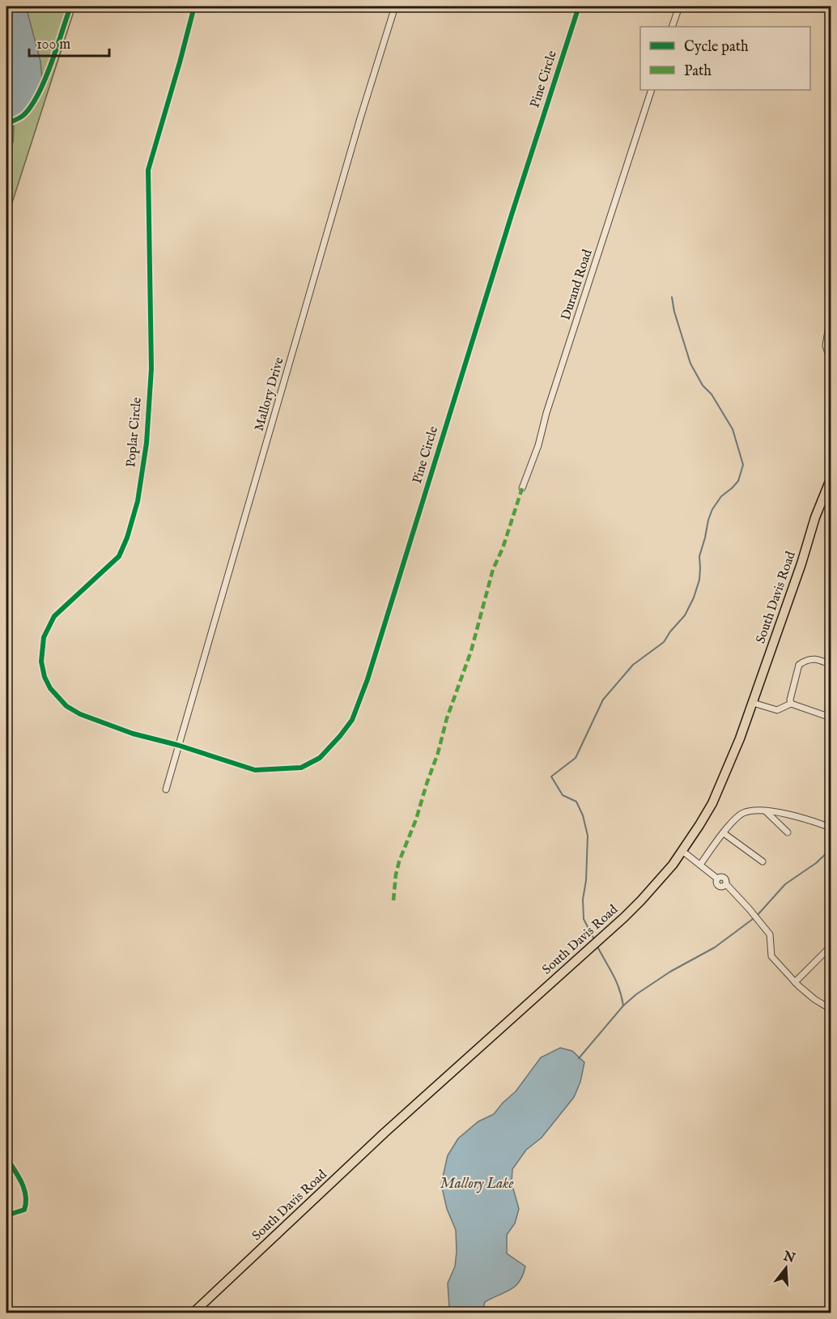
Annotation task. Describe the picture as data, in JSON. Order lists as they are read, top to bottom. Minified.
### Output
{"streets":{"main road":["South Davis Road"],"street":["Pine Circle","Durand Road","Mallory Drive","Poplar Circle"]},"crossings":[["Pine Circle","Mallory Drive"],["Pine Circle","Poplar Circle"],["Mallory Drive","Poplar Circle"]],"water":["Mallory Lake"],"legend":["Cycle path","Path"],"scale_bar":"100 m","north":"top"}
